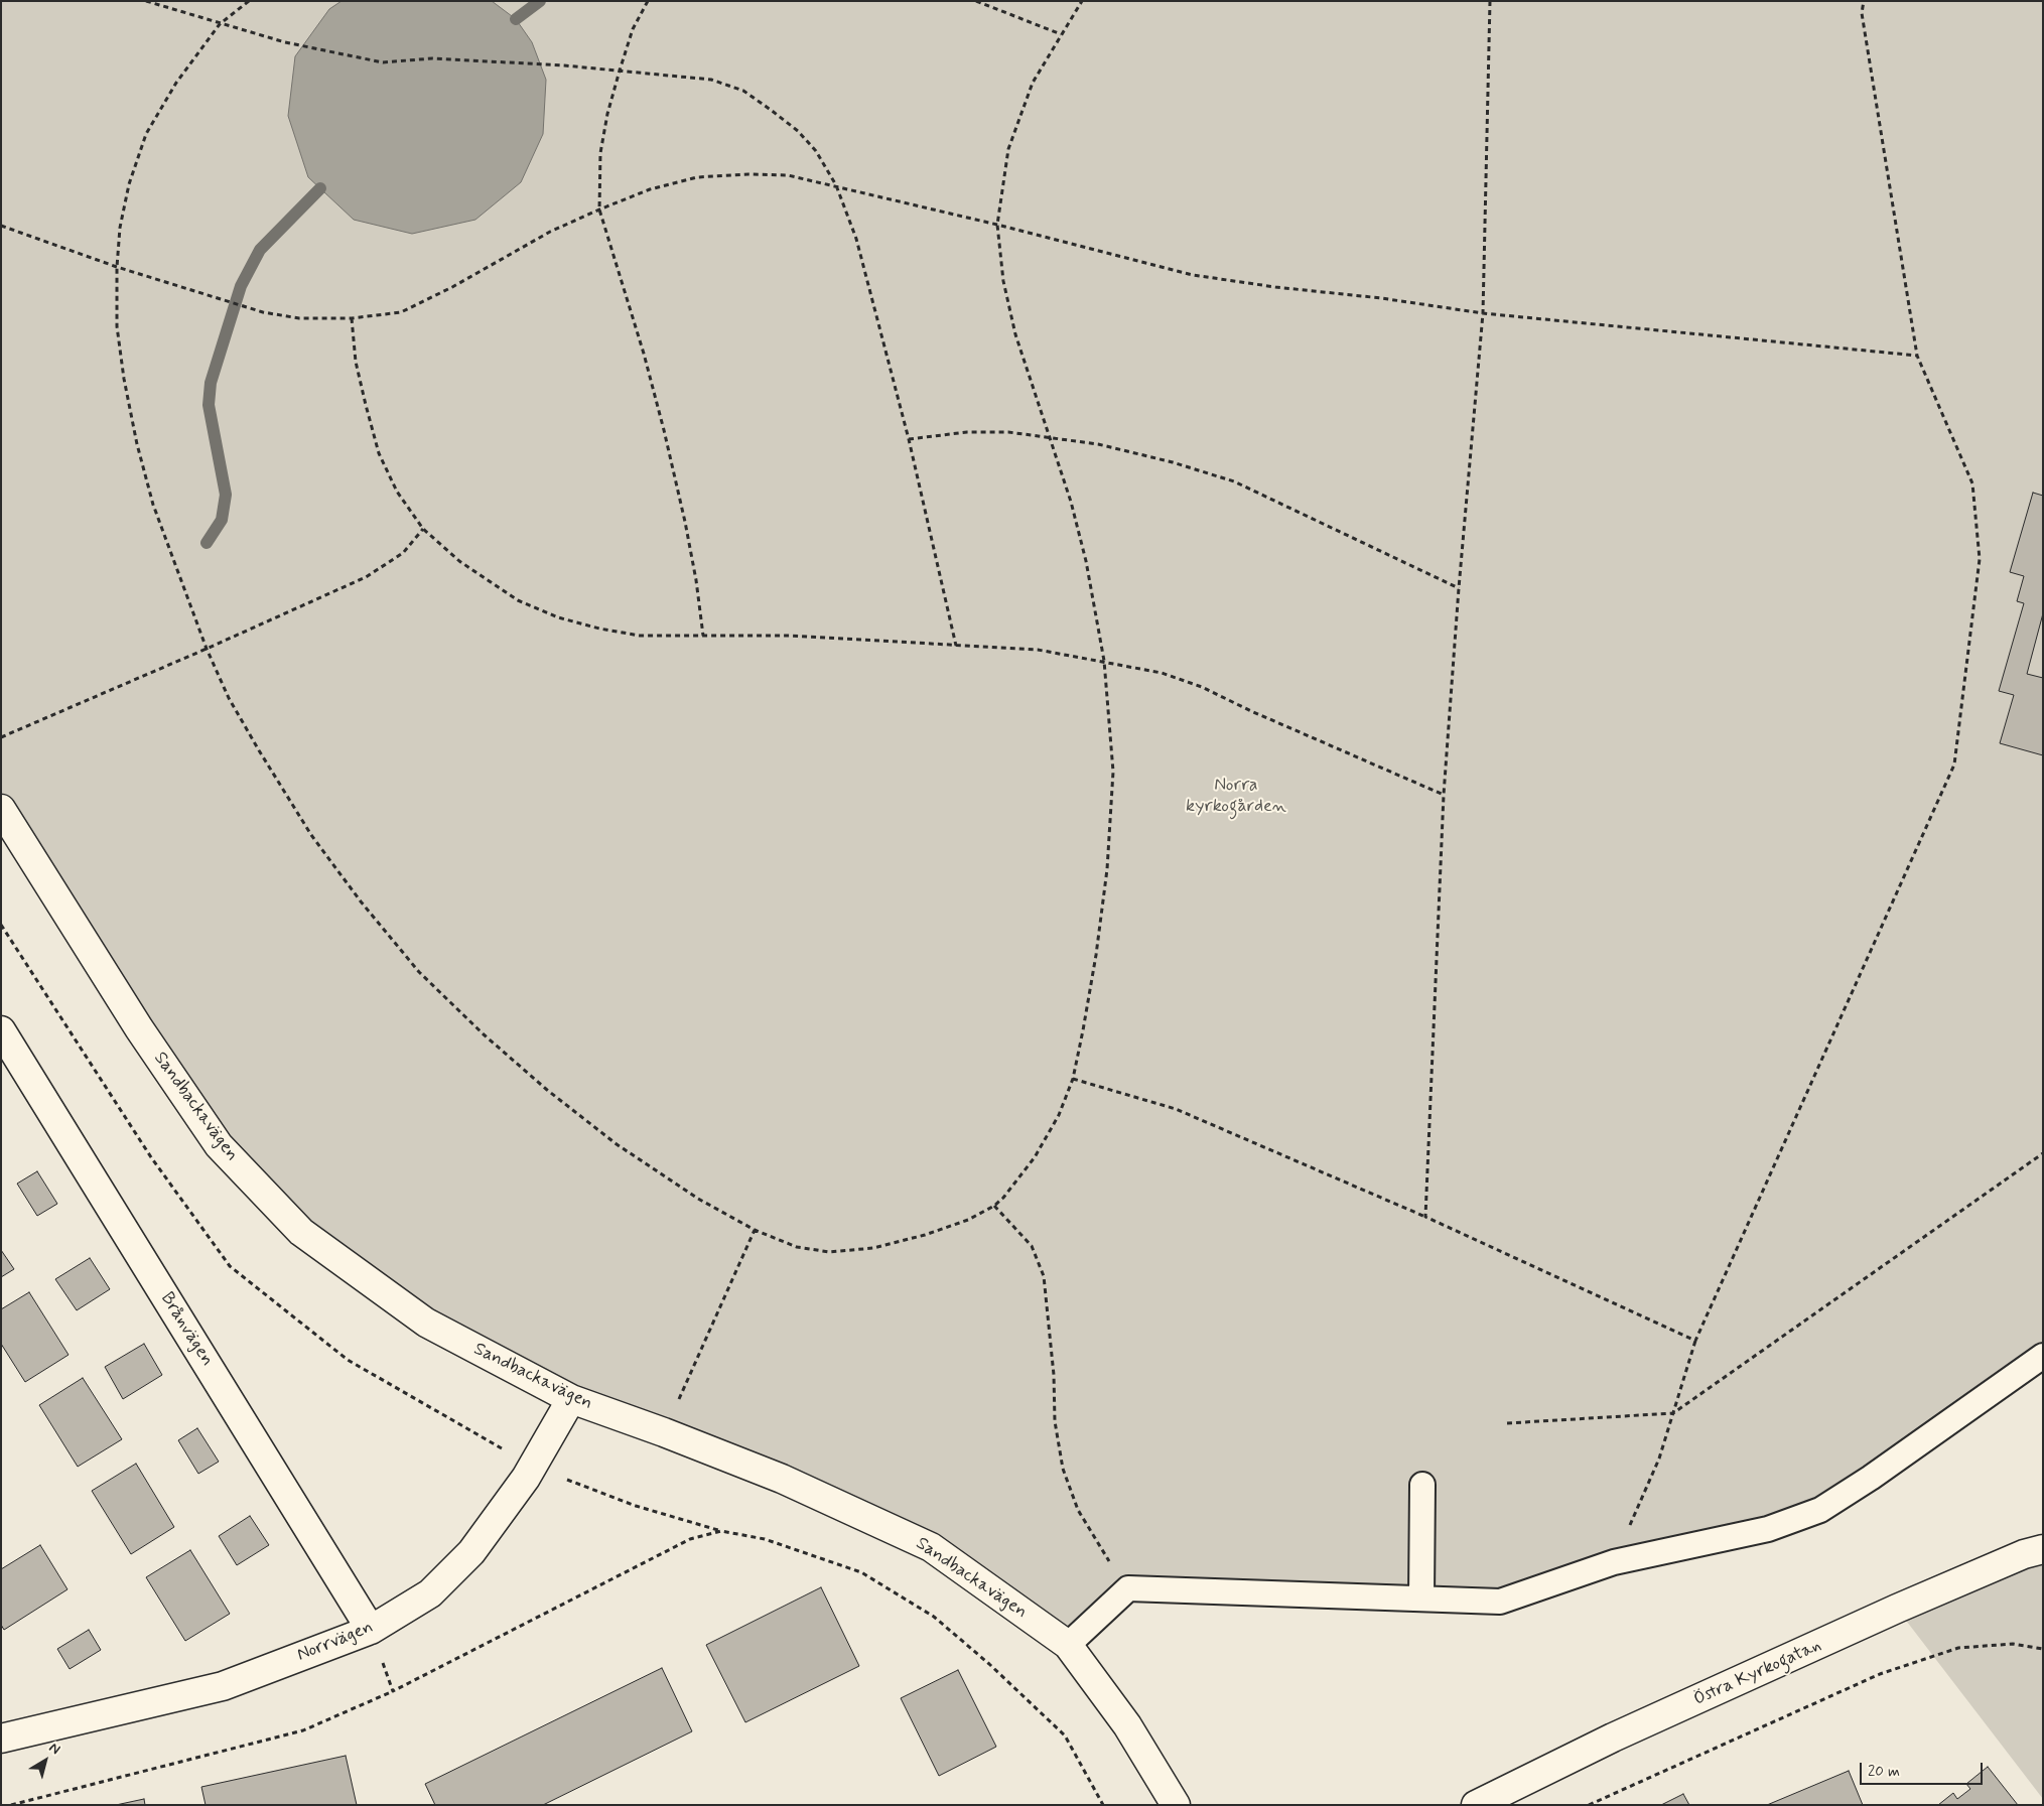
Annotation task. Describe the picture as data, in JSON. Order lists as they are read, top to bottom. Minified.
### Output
{"streets":{"street":["Sandbackavägen","Brånvägen","Norrvägen","Östra Kyrkogatan"]},"crossings":[["Sandbackavägen","Norrvägen"],["Brånvägen","Norrvägen"]],"parks":["Norra kyrkogården"],"scale_bar":"20 m","north":"top right"}
